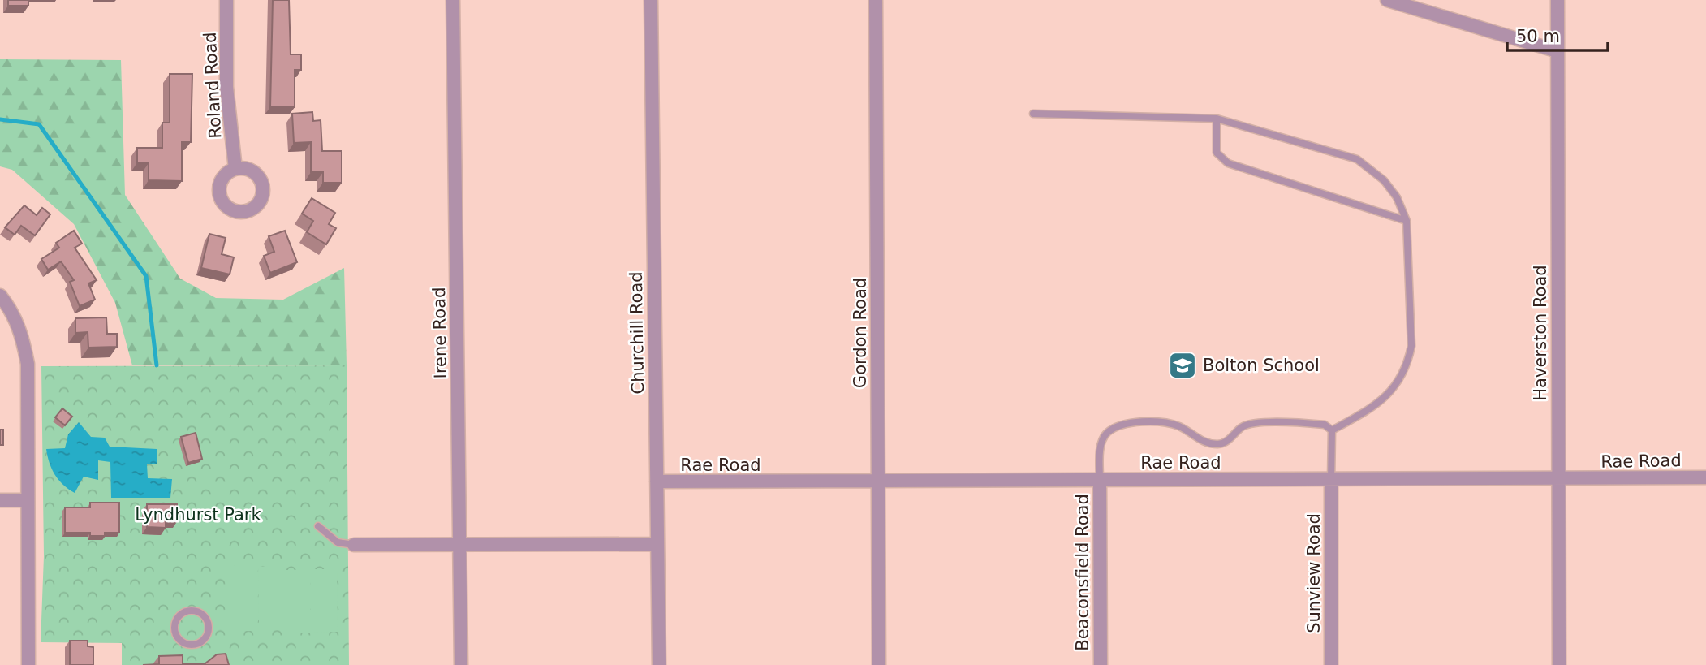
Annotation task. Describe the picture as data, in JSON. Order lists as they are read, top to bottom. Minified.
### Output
{"streets":{"street":["Roland Road","Irene Road","Churchill Road","Gordon Road","Haverston Road","Rae Road","Beaconsfield Road","Sunview Road"]},"crossings":[["Churchill Road","Rae Road"],["Gordon Road","Rae Road"],["Haverston Road","Rae Road"],["Rae Road","Beaconsfield Road"],["Rae Road","Sunview Road"]],"parks":["Lyndhurst Park"],"places":{"school or university":["Bolton School"]},"scale_bar":"50 m"}
